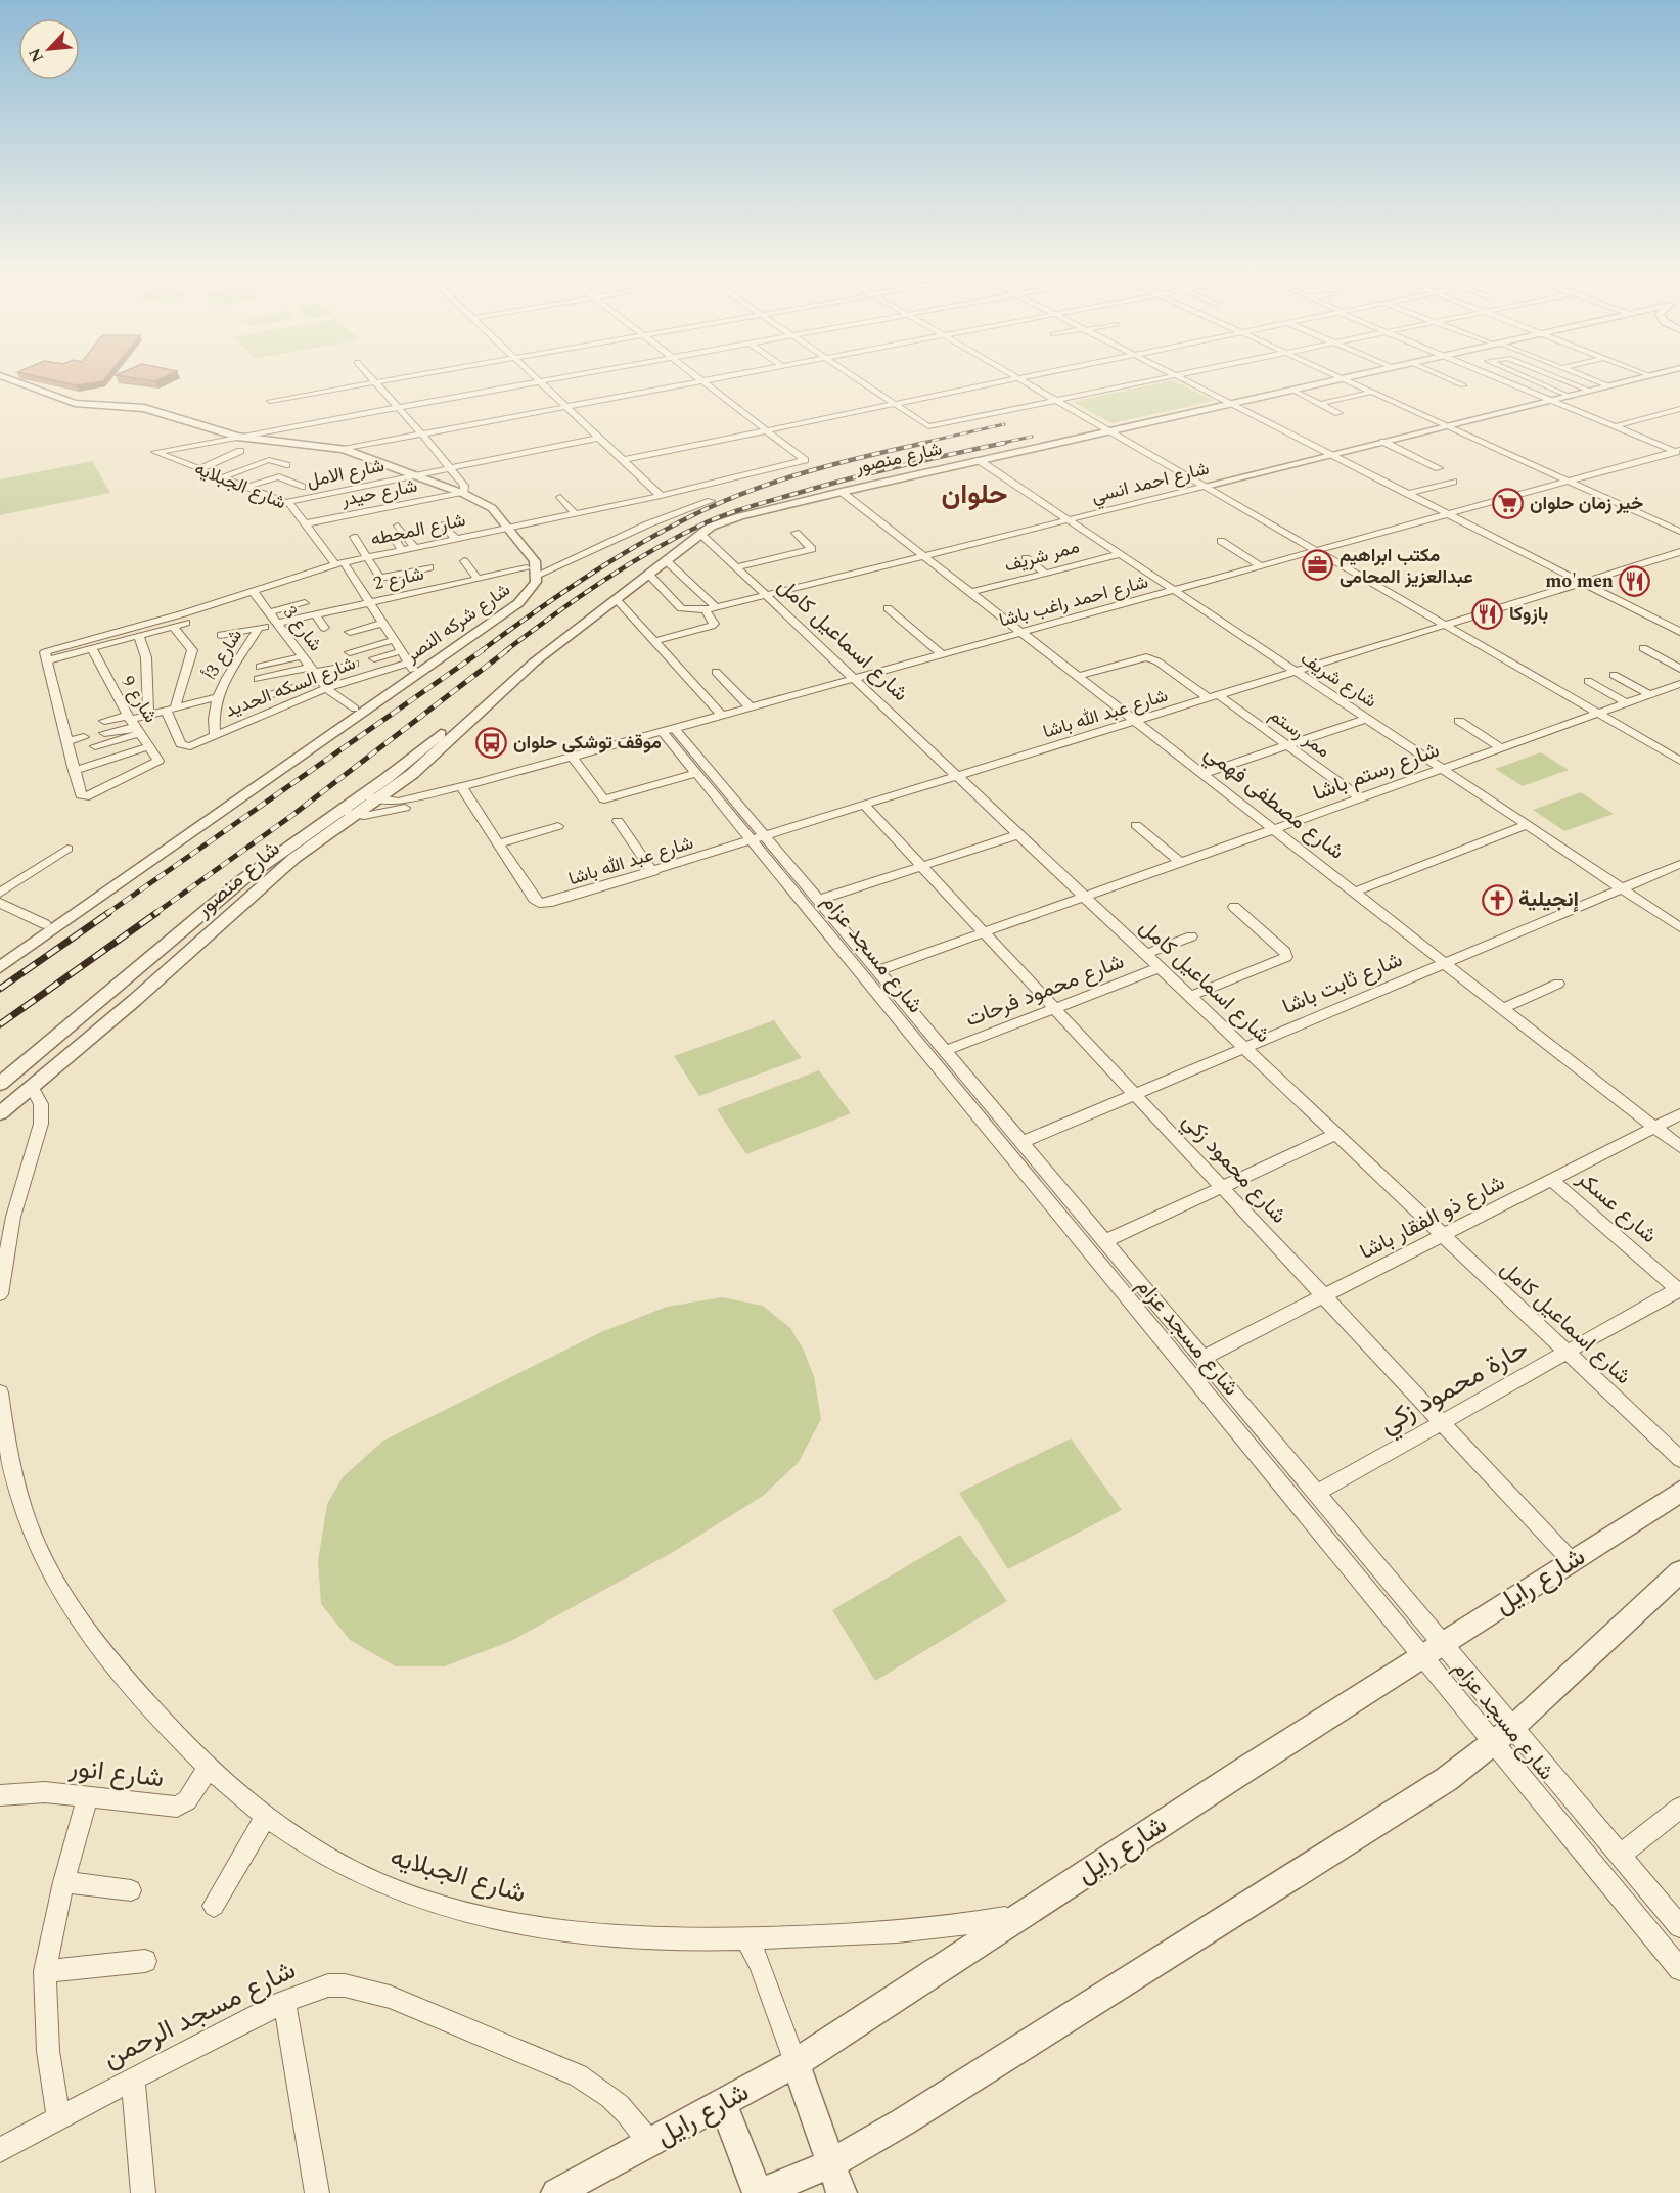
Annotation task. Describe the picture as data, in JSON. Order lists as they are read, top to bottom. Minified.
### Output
{"streets":{"street":["شارع منصور","شارع الامل","شارع احمد انسي","شارع الجبلايه","شارع حيدر","شارع المحطه","ممر شريف","شارع 2","شارع احمد راغب باشا","شارع شركه النصر","شارع 3","شارع اسماعيل كامل","شارع 3أ","شارع شريف","شارع السكه الحديد","شارع 9","شارع عبد الله باشا","ممر رستم","شارع رستم باشا","شارع مصطفى فهمي","شارع مسجد عزام","شارع ثابت باشا","شارع محمود فرحات","شارع محمود زكي","شارع عسكر","شارع ذو الفقار باشا","حارة محمود زكي","شارع رايل","شارع انور","شارع مسجد الرحمن"]},"crossings":[["شارع منصور","شارع احمد راغب باشا"],["شارع منصور","شارع اسماعيل كامل"],["شارع منصور","شارع شريف"],["شارع منصور","شارع مصطفى فهمي"],["شارع الامل","شارع الجبلايه"],["شارع الامل","شارع حيدر"],["شارع الامل","شارع شركه النصر"],["شارع احمد انسي","شارع اسماعيل كامل"],["شارع احمد انسي","شارع شريف"],["شارع احمد انسي","شارع مصطفى فهمي"],["شارع الجبلايه","شارع حيدر"],["شارع الجبلايه","شارع المحطه"],["شارع الجبلايه","شارع 2"],["شارع الجبلايه","شارع شركه النصر"],["شارع الجبلايه","شارع السكه الحديد"],["شارع الجبلايه","شارع رايل"],["شارع الجبلايه","شارع انور"],["شارع حيدر","شارع شركه النصر"],["شارع المحطه","شارع شركه النصر"],["شارع المحطه","شارع 3"],["شارع المحطه","شارع 9"],["ممر شريف","شارع شريف"],["ممر شريف","شارع مصطفى فهمي"],["شارع 2","شارع شركه النصر"],["شارع 2","شارع 3"],["شارع 2","شارع 3أ"],["شارع احمد راغب باشا","شارع اسماعيل كامل"],["شارع احمد راغب باشا","شارع شريف"],["شارع احمد راغب باشا","شارع مصطفى فهمي"],["شارع احمد راغب باشا","شارع مسجد عزام"],["شارع شركه النصر","شارع 3"],["شارع شركه النصر","شارع السكه الحديد"],["شارع 3","شارع السكه الحديد"],["شارع اسماعيل كامل","شارع عبد الله باشا"],["شارع اسماعيل كامل","شارع رستم باشا"],["شارع اسماعيل كامل","شارع ثابت باشا"],["شارع اسماعيل كامل","شارع محمود فرحات"],["شارع اسماعيل كامل","شارع ذو الفقار باشا"],["شارع اسماعيل كامل","حارة محمود زكي"],["شارع 3أ","شارع السكه الحديد"],["شارع شريف","شارع عبد الله باشا"],["شارع شريف","شارع رستم باشا"],["شارع شريف","شارع ثابت باشا"],["شارع عبد الله باشا","ممر رستم"],["شارع عبد الله باشا","شارع مصطفى فهمي"],["شارع عبد الله باشا","شارع مسجد عزام"],["شارع عبد الله باشا","شارع محمود زكي"],["ممر رستم","شارع رستم باشا"],["ممر رستم","شارع مصطفى فهمي"],["شارع رستم باشا","شارع مصطفى فهمي"],["شارع رستم باشا","شارع مسجد عزام"],["شارع رستم باشا","شارع محمود زكي"],["شارع مصطفى فهمي","شارع ثابت باشا"],["شارع مصطفى فهمي","شارع ذو الفقار باشا"],["شارع مسجد عزام","شارع ثابت باشا"],["شارع مسجد عزام","شارع محمود فرحات"],["شارع مسجد عزام","شارع ذو الفقار باشا"],["شارع مسجد عزام","حارة محمود زكي"],["شارع مسجد عزام","شارع رايل"],["شارع ثابت باشا","شارع محمود زكي"],["شارع محمود فرحات","شارع محمود زكي"],["شارع محمود زكي","شارع ذو الفقار باشا"],["شارع محمود زكي","حارة محمود زكي"],["شارع محمود زكي","شارع رايل"],["شارع عسكر","شارع ذو الفقار باشا"],["شارع عسكر","حارة محمود زكي"],["شارع رايل","شارع مسجد الرحمن"]],"districts":["حلوان"],"places":{"supermarket":["خير زمان حلوان"],"office":["مكتب ابراهيم عبدالعزيز المحامى"],"restaurant":["mo'men","بازوكا"],"bus stop":["موقف توشكى حلوان"],"church":["إنجيلية"]},"north":"bottom left"}
